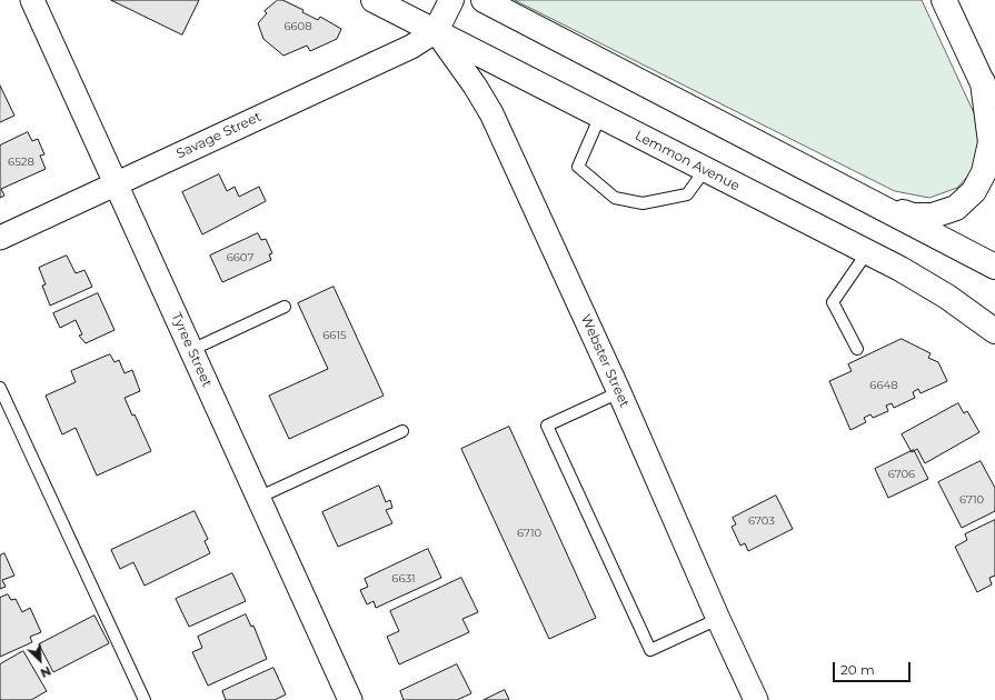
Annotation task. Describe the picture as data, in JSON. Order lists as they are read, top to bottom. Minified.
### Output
{"streets":{"main road":["Lemmon Avenue"],"street":["Savage Street","Tyree Street","Webster Street"]},"crossings":[["Savage Street","Lemmon Avenue"],["Savage Street","Tyree Street"],["Savage Street","Webster Street"],["Lemmon Avenue","Webster Street"]],"house_numbers":["6608","6528","6607","6615","6648","6706","6710","6703","6710","6631"],"scale_bar":"20 m","north":"bottom right"}
